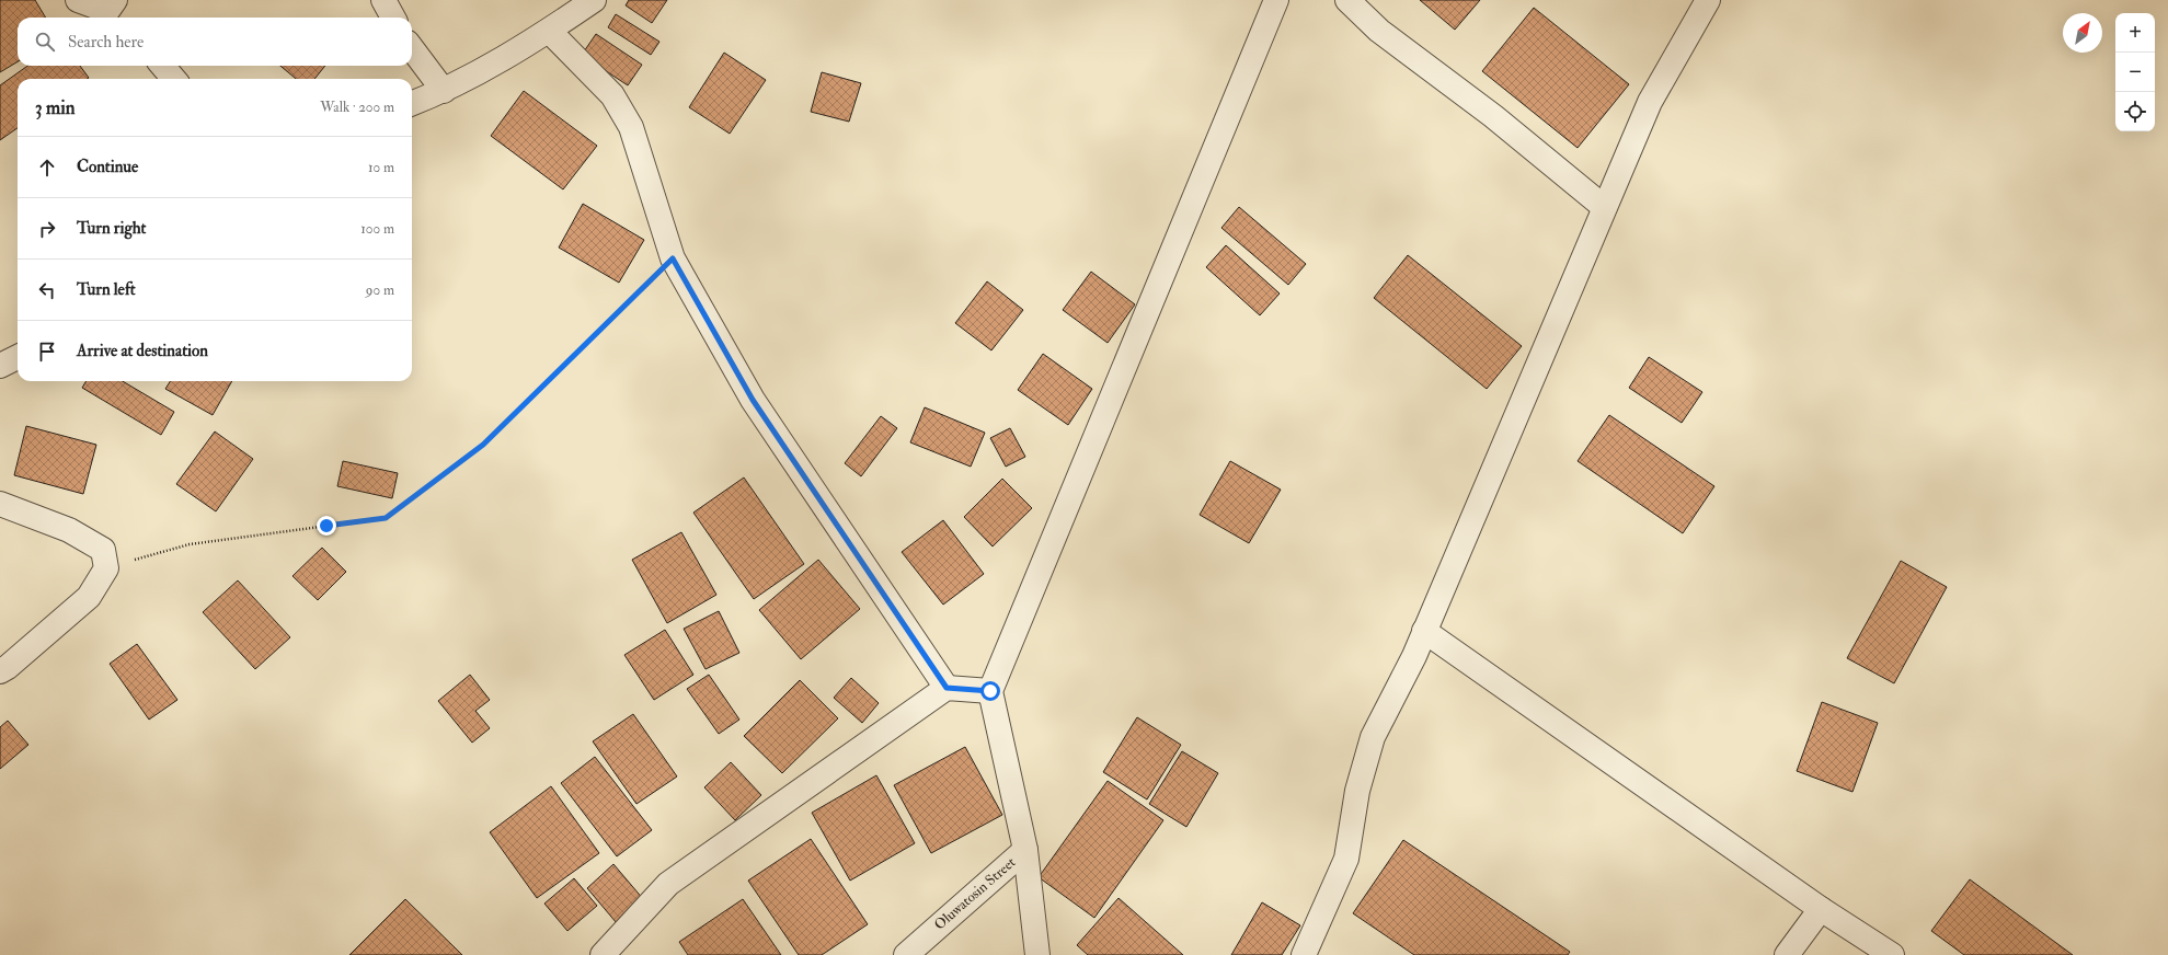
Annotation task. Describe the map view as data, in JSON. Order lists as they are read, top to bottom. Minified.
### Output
{"streets":{"street":["Oluwatosin Street"]},"north":"top right","page":{"map_buttons":["+","−"],"search":"Search here","heading":["3 min","Walk · 200 m"],"list":[["Continue","10 m"],["Turn right","100 m"],["Turn left","90 m"],"Arrive at destination"]}}
